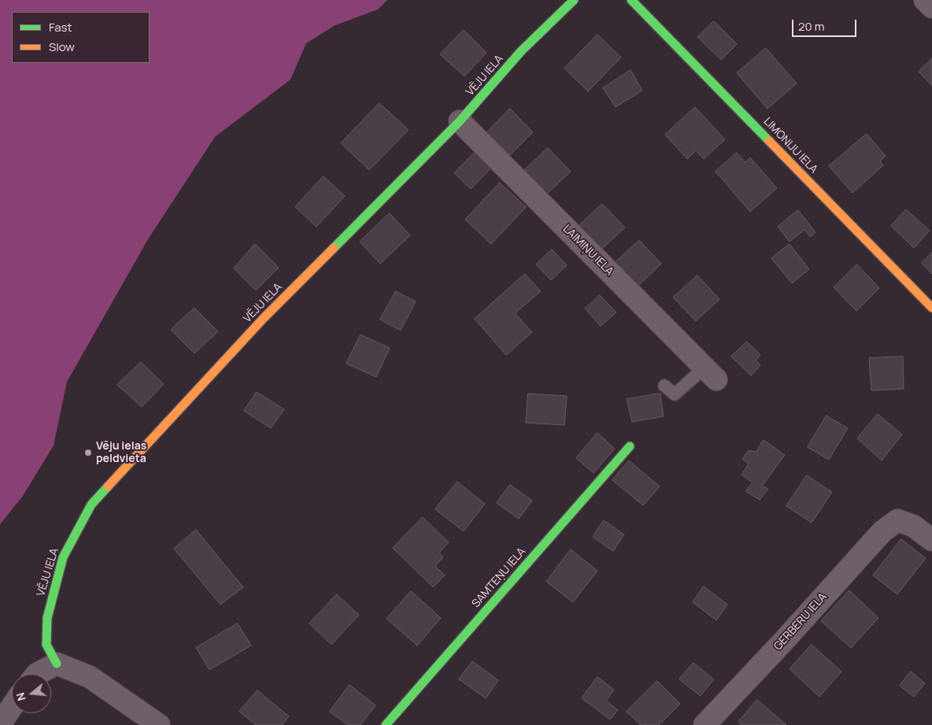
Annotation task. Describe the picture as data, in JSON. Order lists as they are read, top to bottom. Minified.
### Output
{"streets":{"street":["VĒJU IELA","LIMONIJU IELA","LAIMIŅU IELA","SAMTEŅU IELA","GERBERU IELA"]},"crossings":[["VĒJU IELA","LAIMIŅU IELA"]],"places":["Vēju ielas peldvieta"],"legend":["Fast","Slow"],"scale_bar":"20 m","north":"left"}
